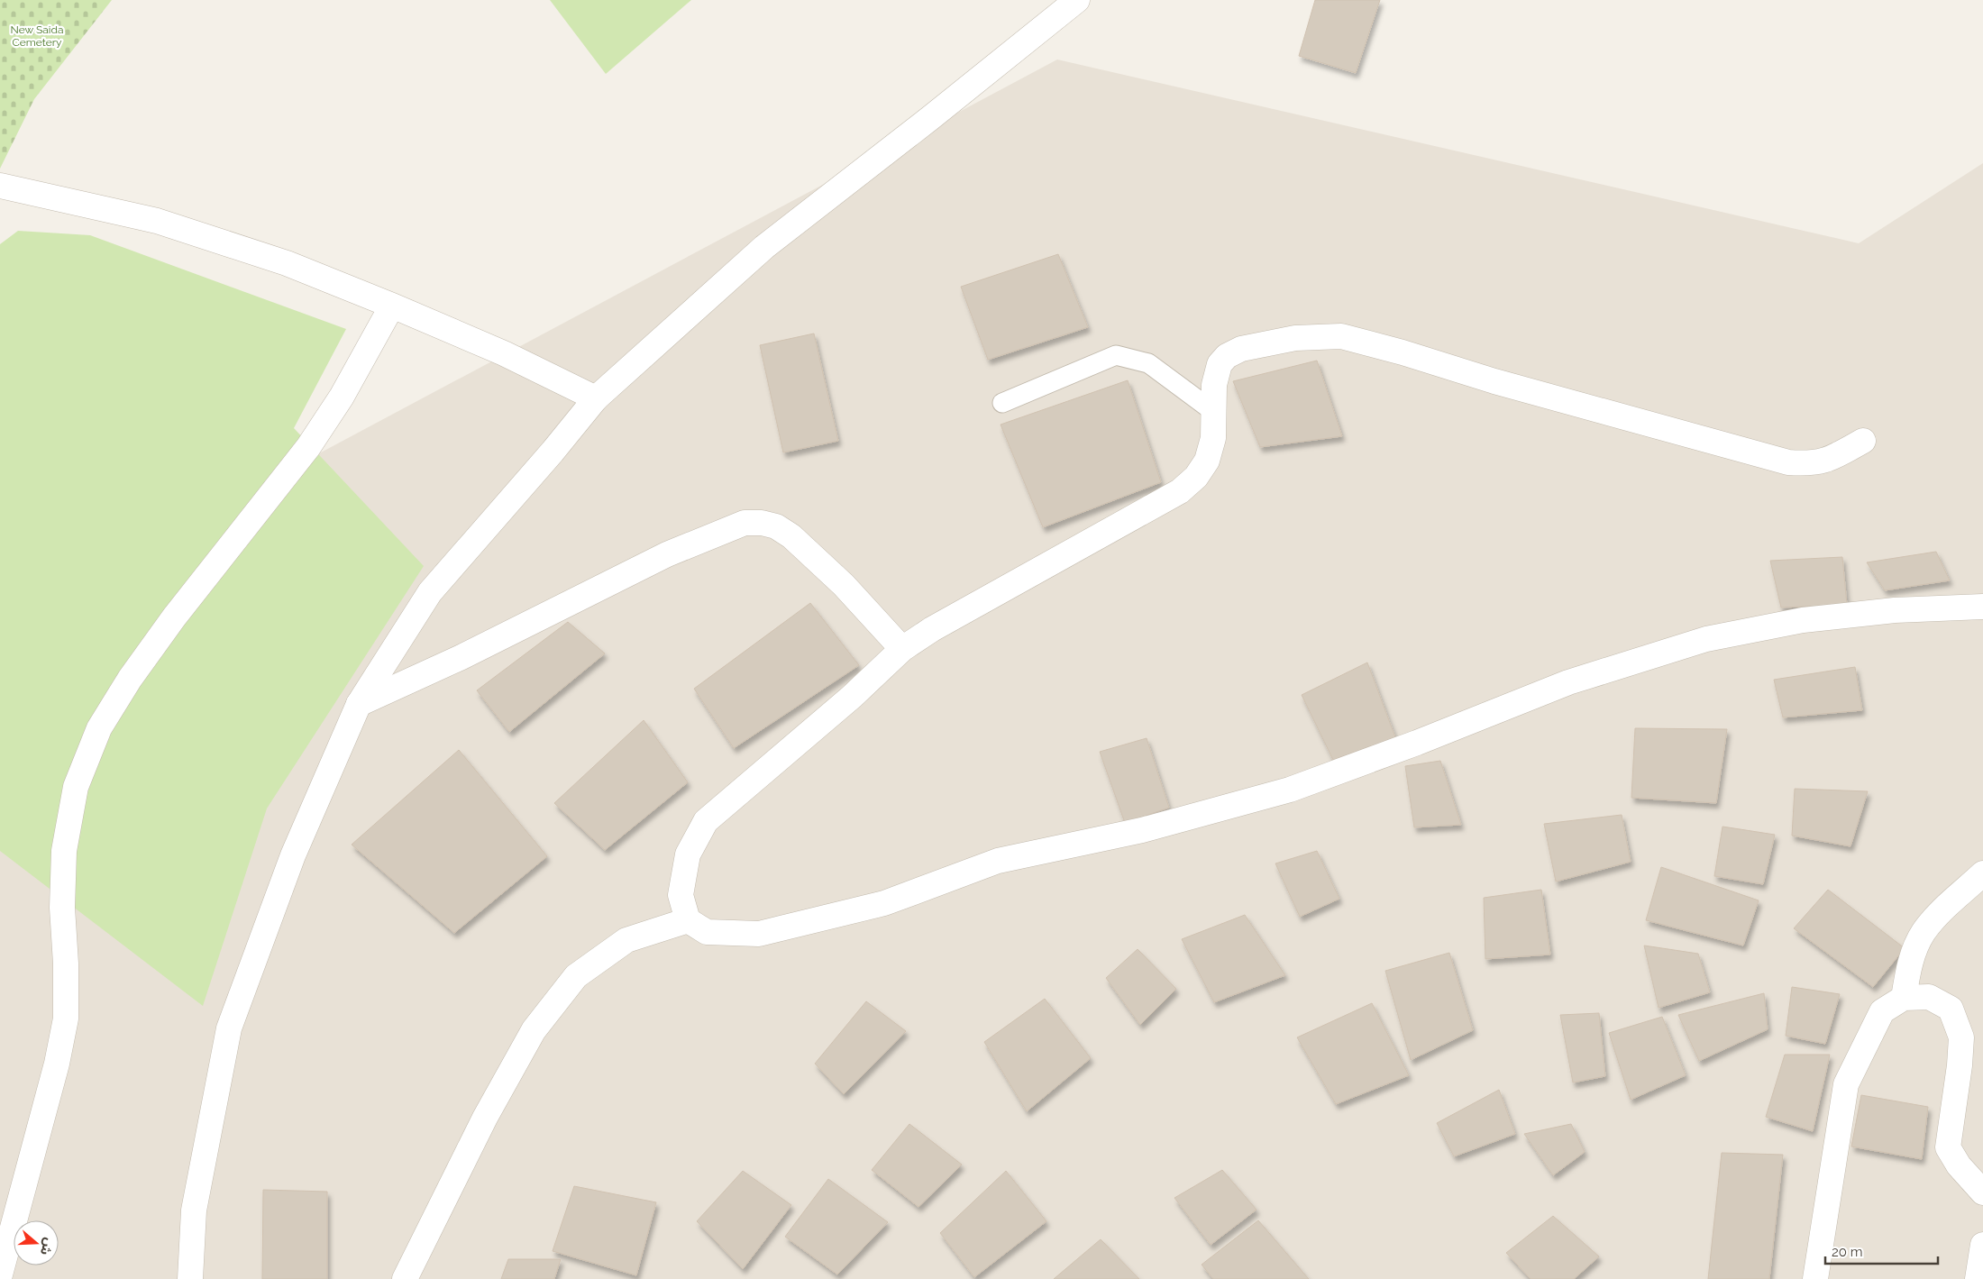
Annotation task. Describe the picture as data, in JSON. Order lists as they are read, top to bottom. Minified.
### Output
{"parks":["New Saida Cemetery"],"scale_bar":"20 m","north":"right"}
